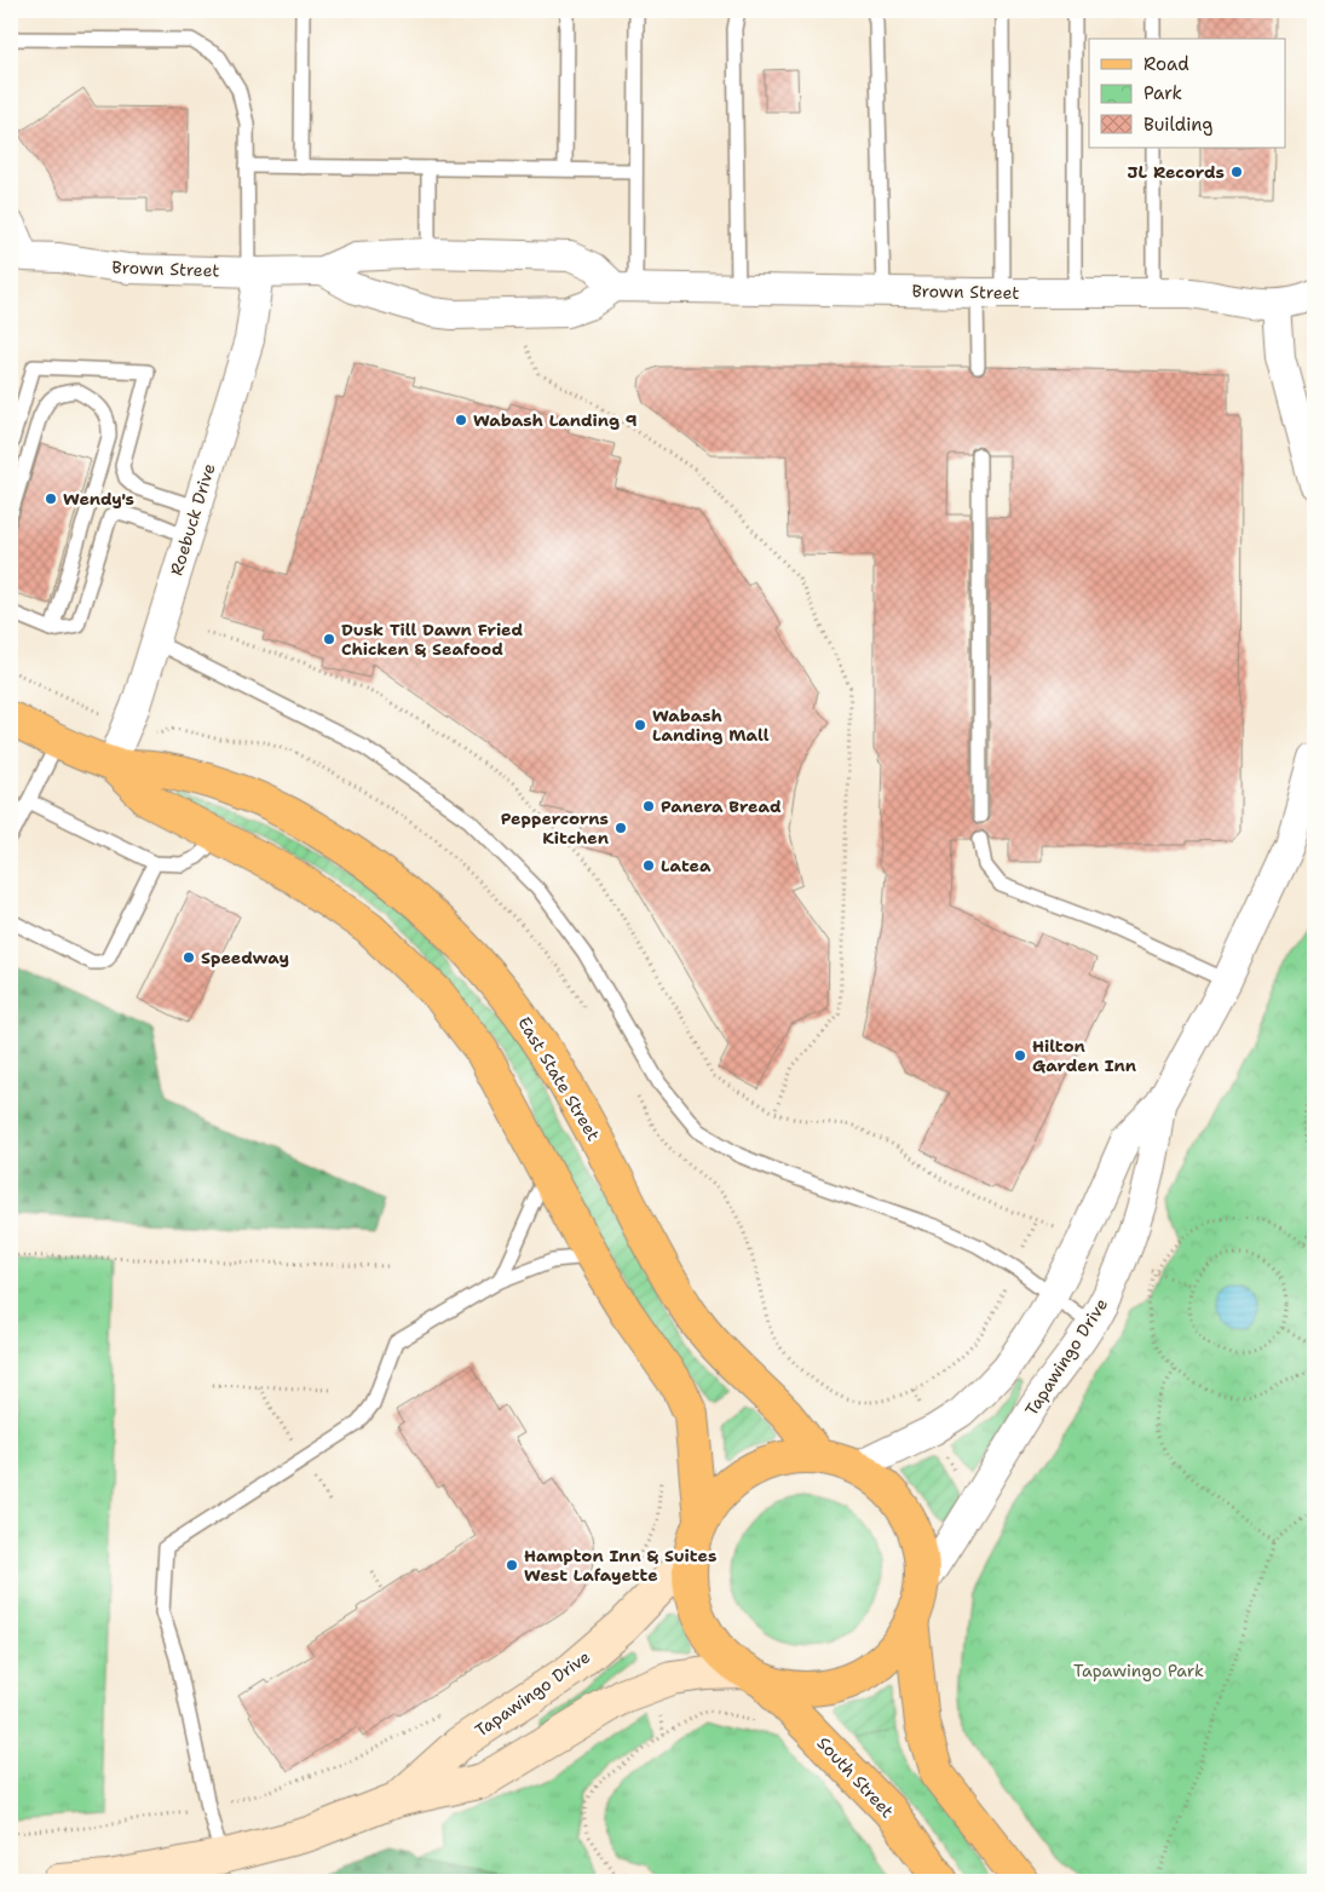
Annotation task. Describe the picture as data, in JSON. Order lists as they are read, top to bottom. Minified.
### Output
{"streets":{"main road":["East State Street","Tapawingo Drive","South Street"],"street":["Brown Street","Roebuck Drive"]},"crossings":[["Brown Street","Roebuck Drive"],["Roebuck Drive","East State Street"],["East State Street","South Street"],["Tapawingo Drive","South Street"]],"parks":["Tapawingo Park"],"places":["JL Records","Wabash Landing 9","Wendy's","Dusk Till Dawn Fried Chicken & Seafood","Wabash Landing Mall","Panera Bread","Peppercorns Kitchen","Latea","Speedway","Hilton Garden Inn","Hampton Inn & Suites West Lafayette"],"legend":["Road","Park","Building"]}
